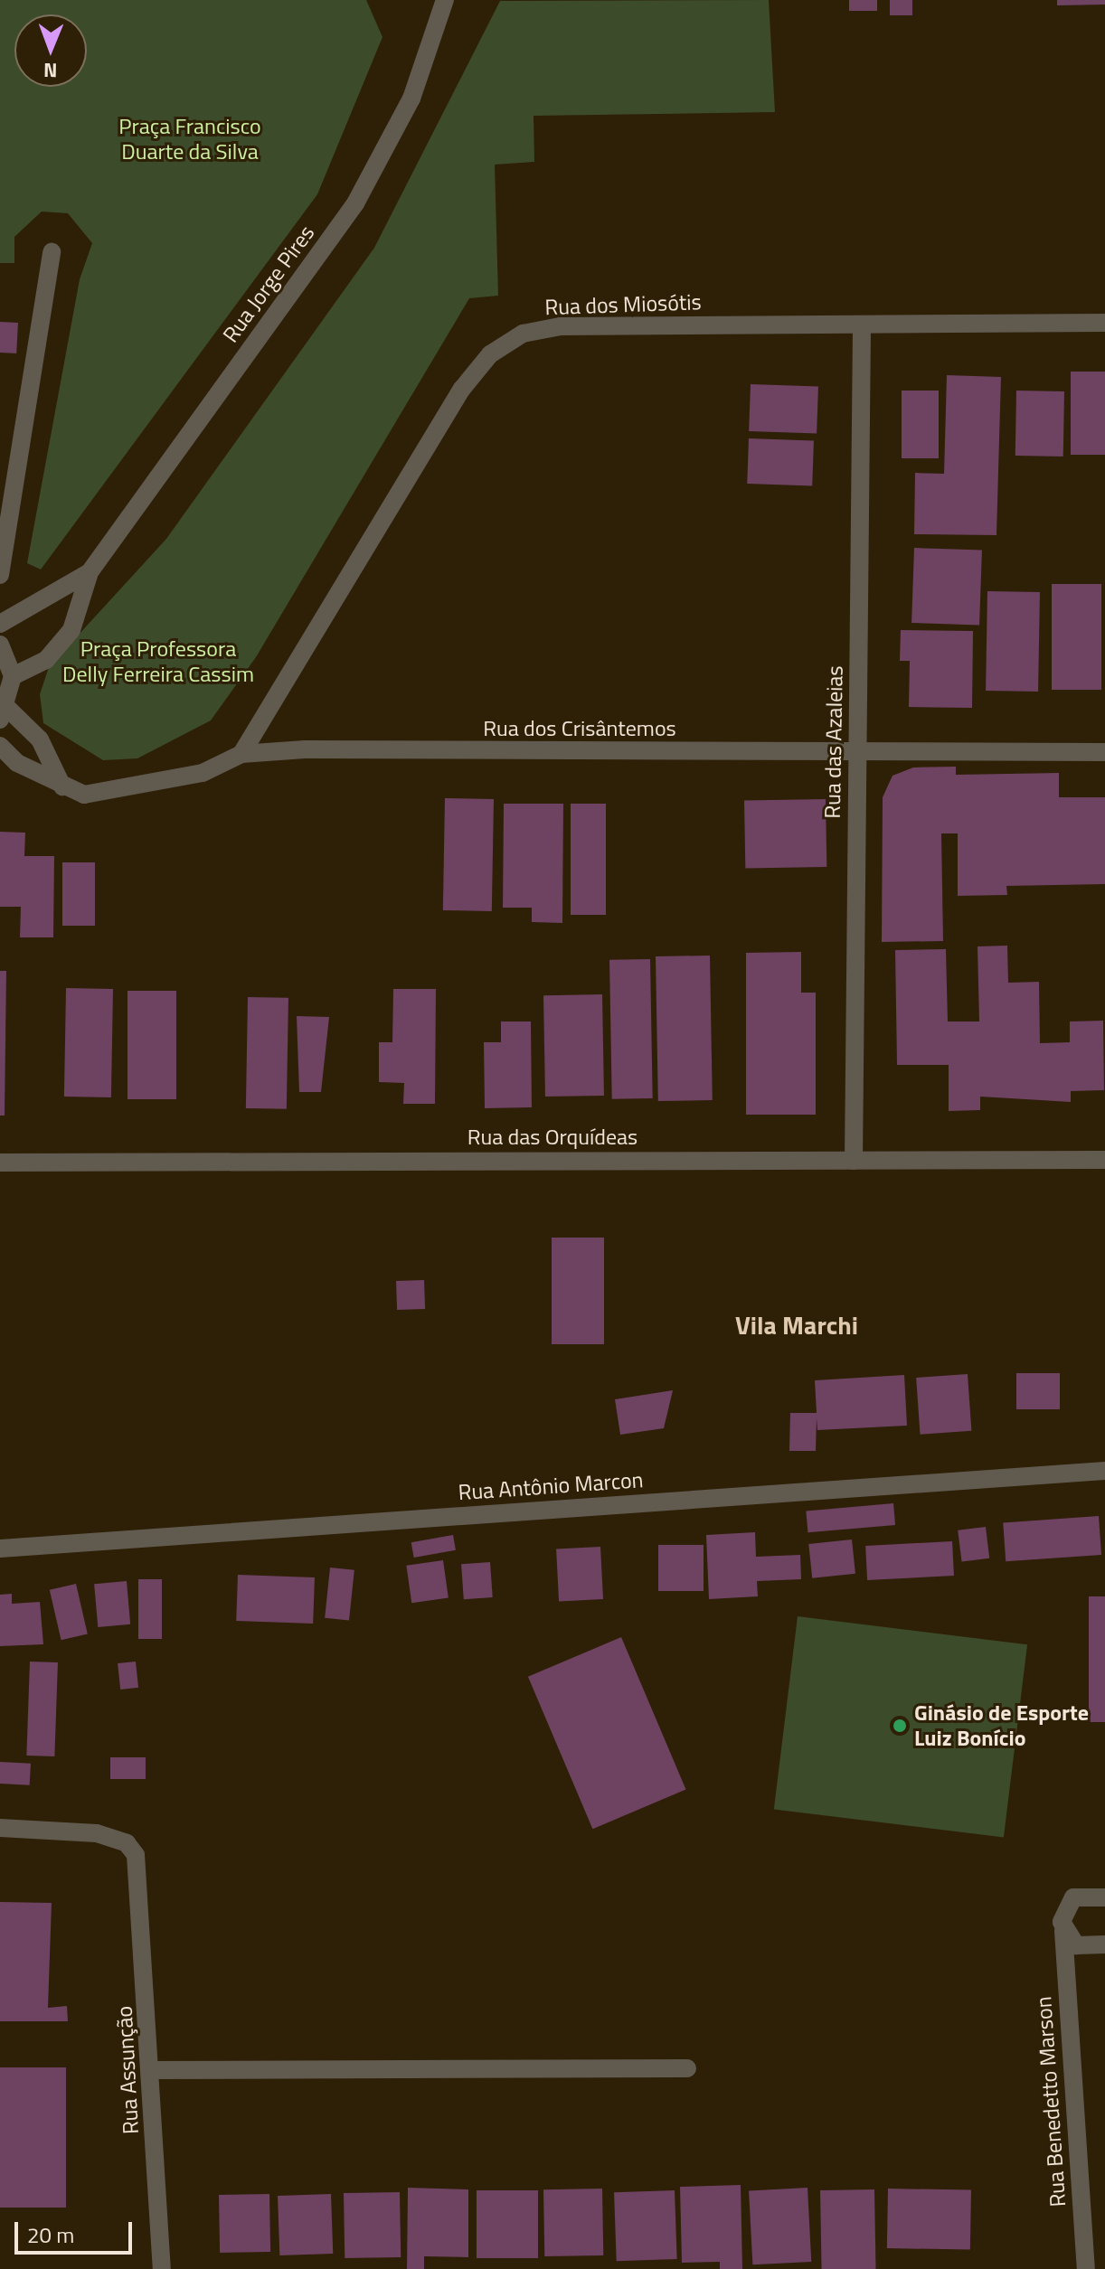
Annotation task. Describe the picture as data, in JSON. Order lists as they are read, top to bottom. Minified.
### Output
{"streets":{"street":["Rua Jorge Pires","Rua dos Miosótis","Rua dos Crisântemos","Rua das Azaleias","Rua das Orquídeas","Rua Antônio Marcon","Rua Assunção","Rua Benedetto Marson"]},"crossings":[["Rua dos Miosótis","Rua dos Crisântemos"],["Rua dos Miosótis","Rua das Azaleias"],["Rua dos Crisântemos","Rua das Azaleias"],["Rua das Azaleias","Rua das Orquídeas"]],"districts":["Vila Marchi"],"parks":["Praça Francisco Duarte da Silva","Praça Professora Delly Ferreira Cassim"],"places":["Ginásio de Esporte Luiz Bonício"],"scale_bar":"20 m","north":"bottom"}
